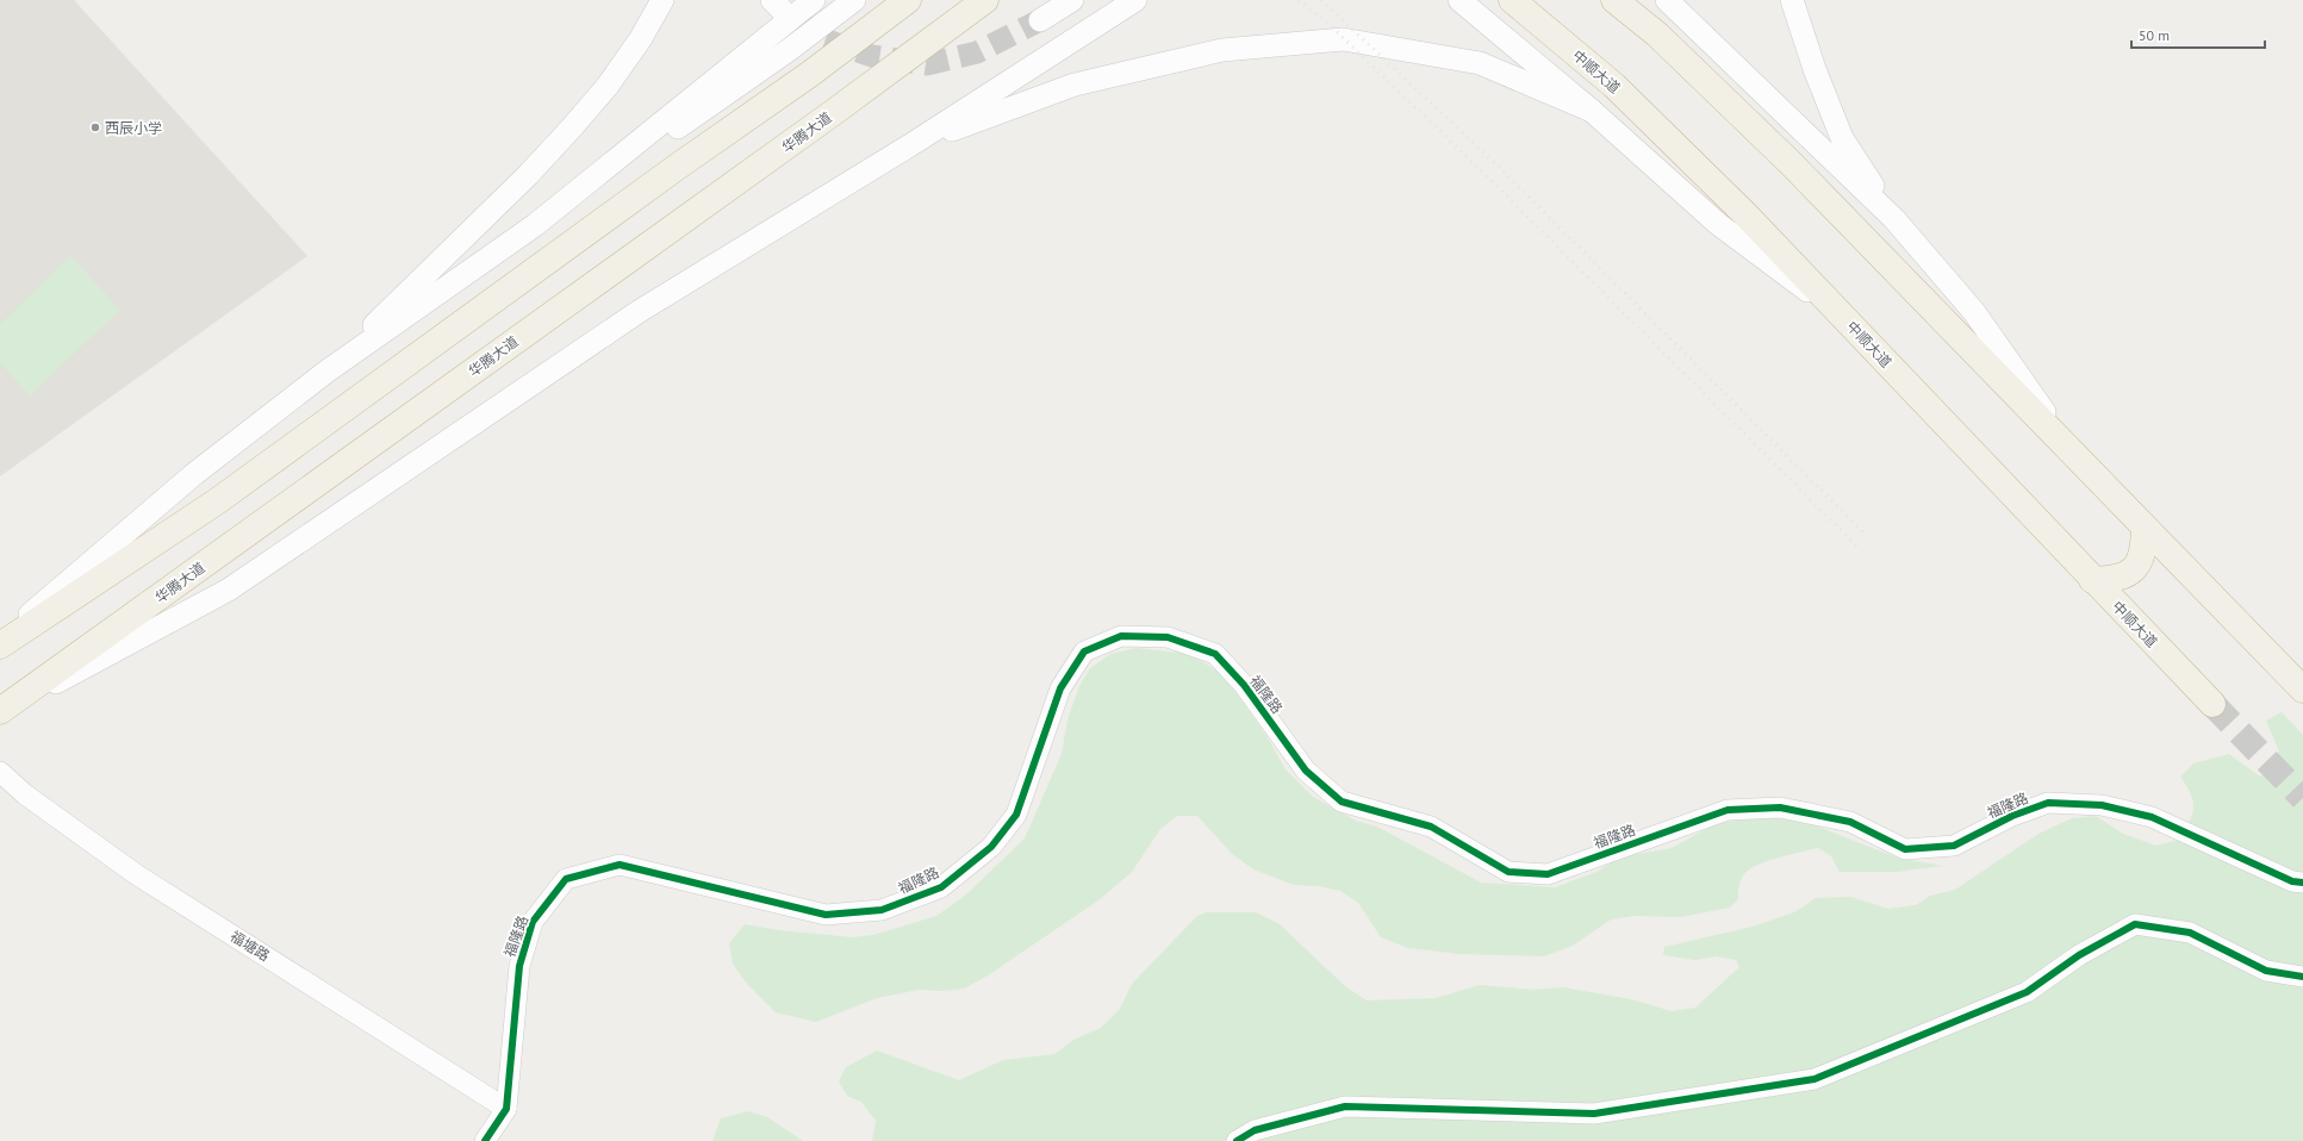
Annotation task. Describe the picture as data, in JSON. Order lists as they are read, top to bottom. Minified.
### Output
{"streets":{"highway":["中顺大道","华腾大道"],"street":["福隆路","福塘路"]},"crossings":[["福隆路","福塘路"]],"places":["西辰小学"],"scale_bar":"50 m"}
